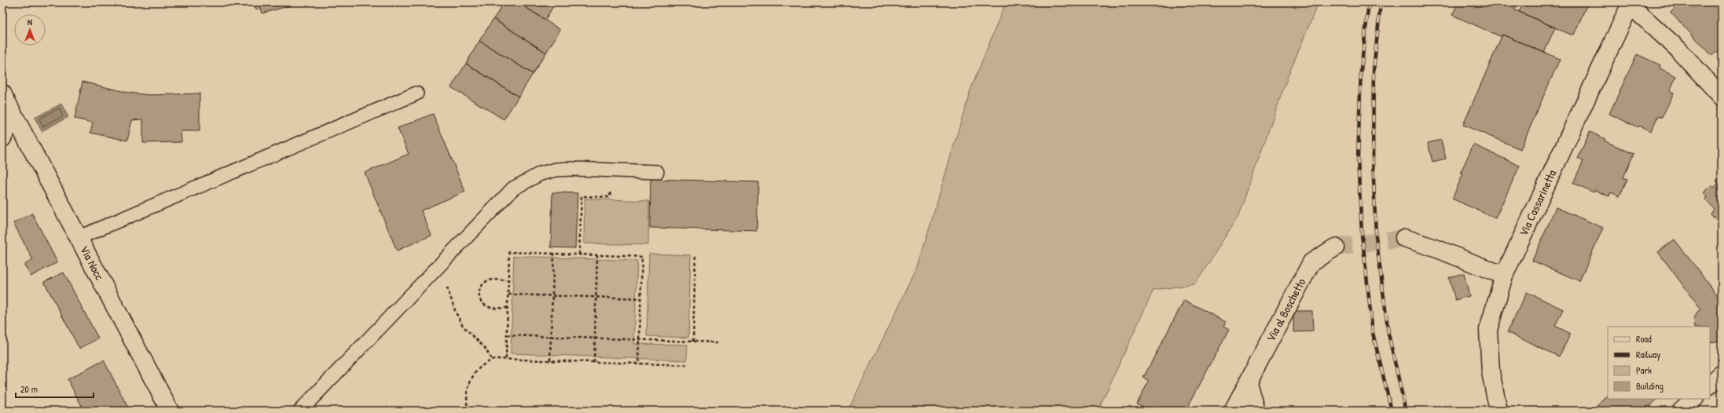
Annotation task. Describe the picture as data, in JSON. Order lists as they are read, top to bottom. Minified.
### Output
{"streets":{"street":["Via Cassarinetta","Via Nocc","Via al Boschetto"]},"legend":["Road","Railway","Park","Building"],"scale_bar":"20 m","north":"top"}
